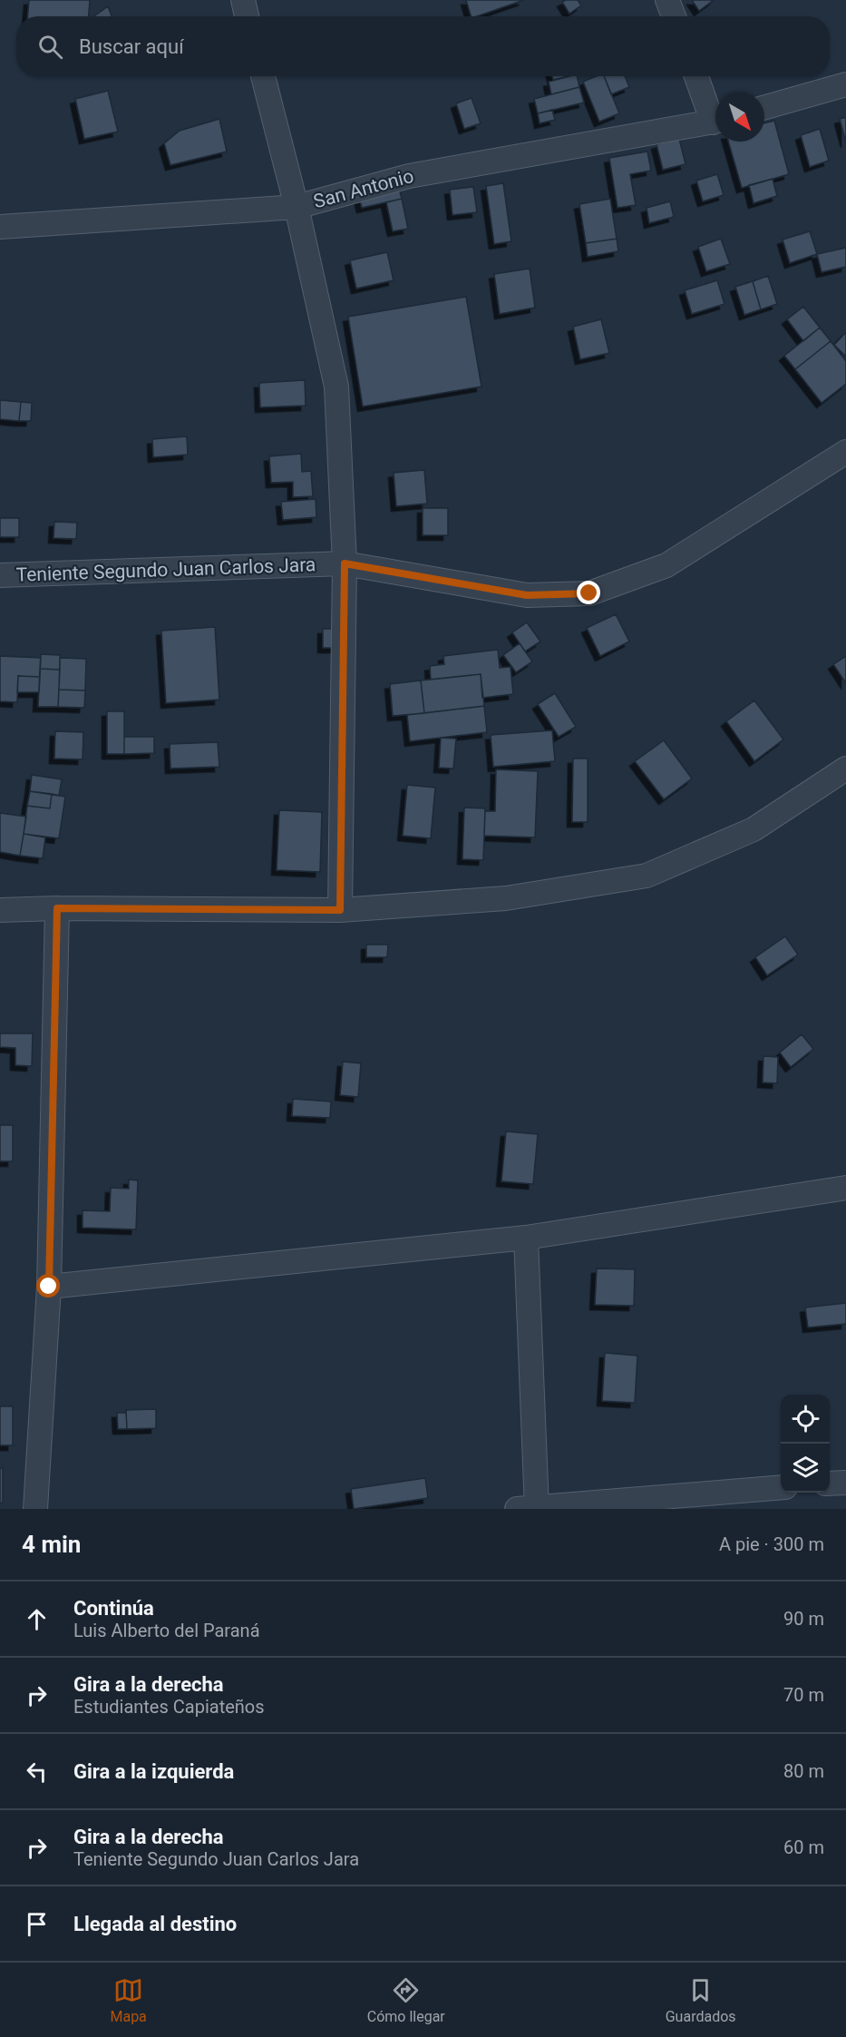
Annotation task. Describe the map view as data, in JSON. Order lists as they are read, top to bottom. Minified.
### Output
{"streets":{"street":["San Antonio","Teniente Segundo Juan Carlos Jara"]},"north":"bottom right","page":{"search":"Buscar aquí","heading":["4 min","A pie · 300 m"],"list":[["Continúa","Luis Alberto del Paraná","90 m"],["Gira a la derecha","Estudiantes Capiateños","70 m"],["Gira a la izquierda","80 m"],["Gira a la derecha","Teniente Segundo Juan Carlos Jara","60 m"],"Llegada al destino"],"nav":["Mapa","Cómo llegar","Guardados"]}}
